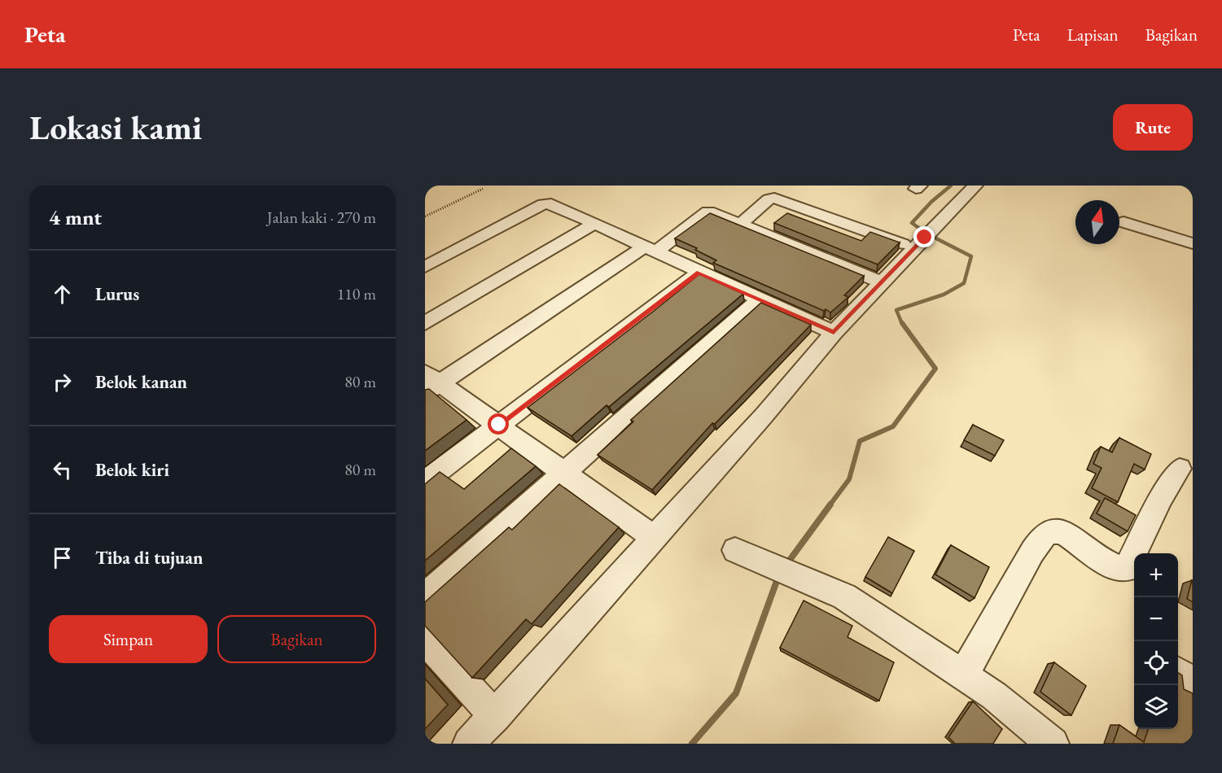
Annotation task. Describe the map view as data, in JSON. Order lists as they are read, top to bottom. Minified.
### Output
{"north":"top","page":{"header":"Peta","nav":["Peta","Lapisan","Bagikan"],"buttons":["Rute",["Simpan","Bagikan"]],"title":"Lokasi kami","heading":["4 mnt","Jalan kaki · 270 m"],"list":[["Lurus","110 m"],["Belok kanan","80 m"],["Belok kiri","80 m"],"Tiba di tujuan"],"map_buttons":["+","−"]}}
